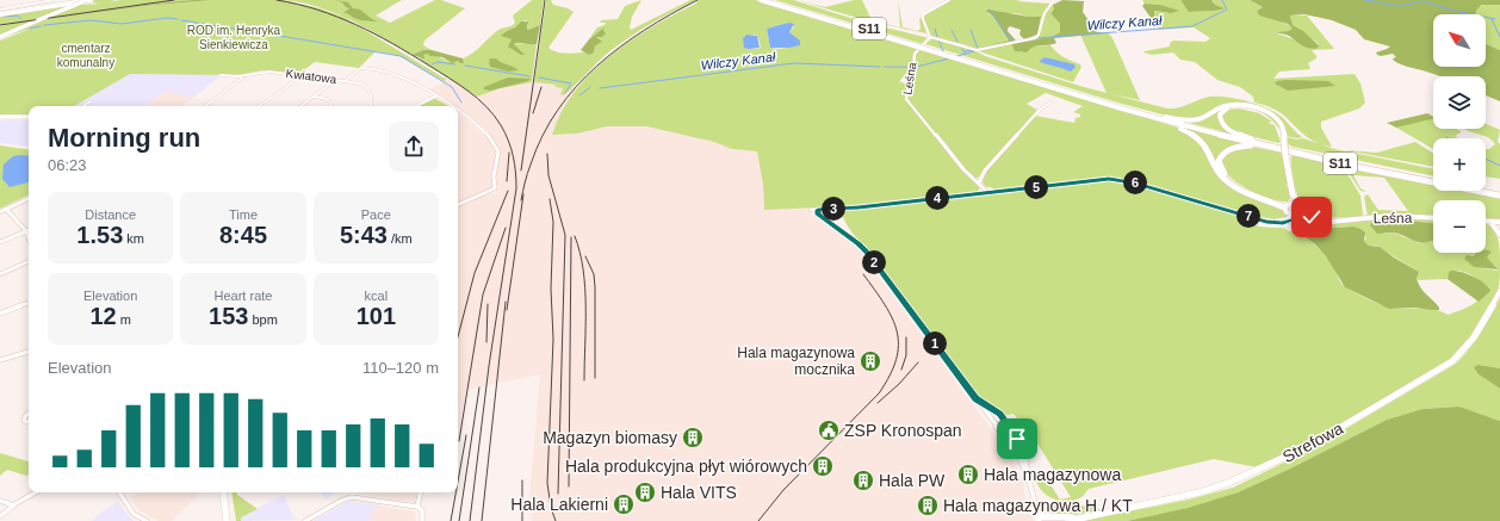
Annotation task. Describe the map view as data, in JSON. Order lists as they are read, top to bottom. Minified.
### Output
{"streets":{"highway":["S11"],"street":["Kwiatowa","Leśna","Strefowa"]},"water":["Wilczy Kanał"],"parks":["ROD im. Henryka Sienkiewicza","cmentarz komunalny"],"places":{"building":["Hala magazynowa mocznika","Magazyn biomasy","Hala produkcyjna płyt wiórowych","Hala magazynowa","Hala PW","Hala VITS","Hala Lakierni","Hala magazynowa H / KT"],"public building":["ZSP Kronospan"]},"north":"top left","page":{"map_buttons":["+","−"],"heading":["Morning run","06:23"],"pins":["6","5","4","3","7","2","1"],"stats":[["Distance","1.53 km"],["Time","8:45"],["Pace","5:43 /km"],["Elevation","12 m"],["Heart rate","153 bpm"],["kcal","101"]],"chart":["Elevation","110–120 m"]}}
